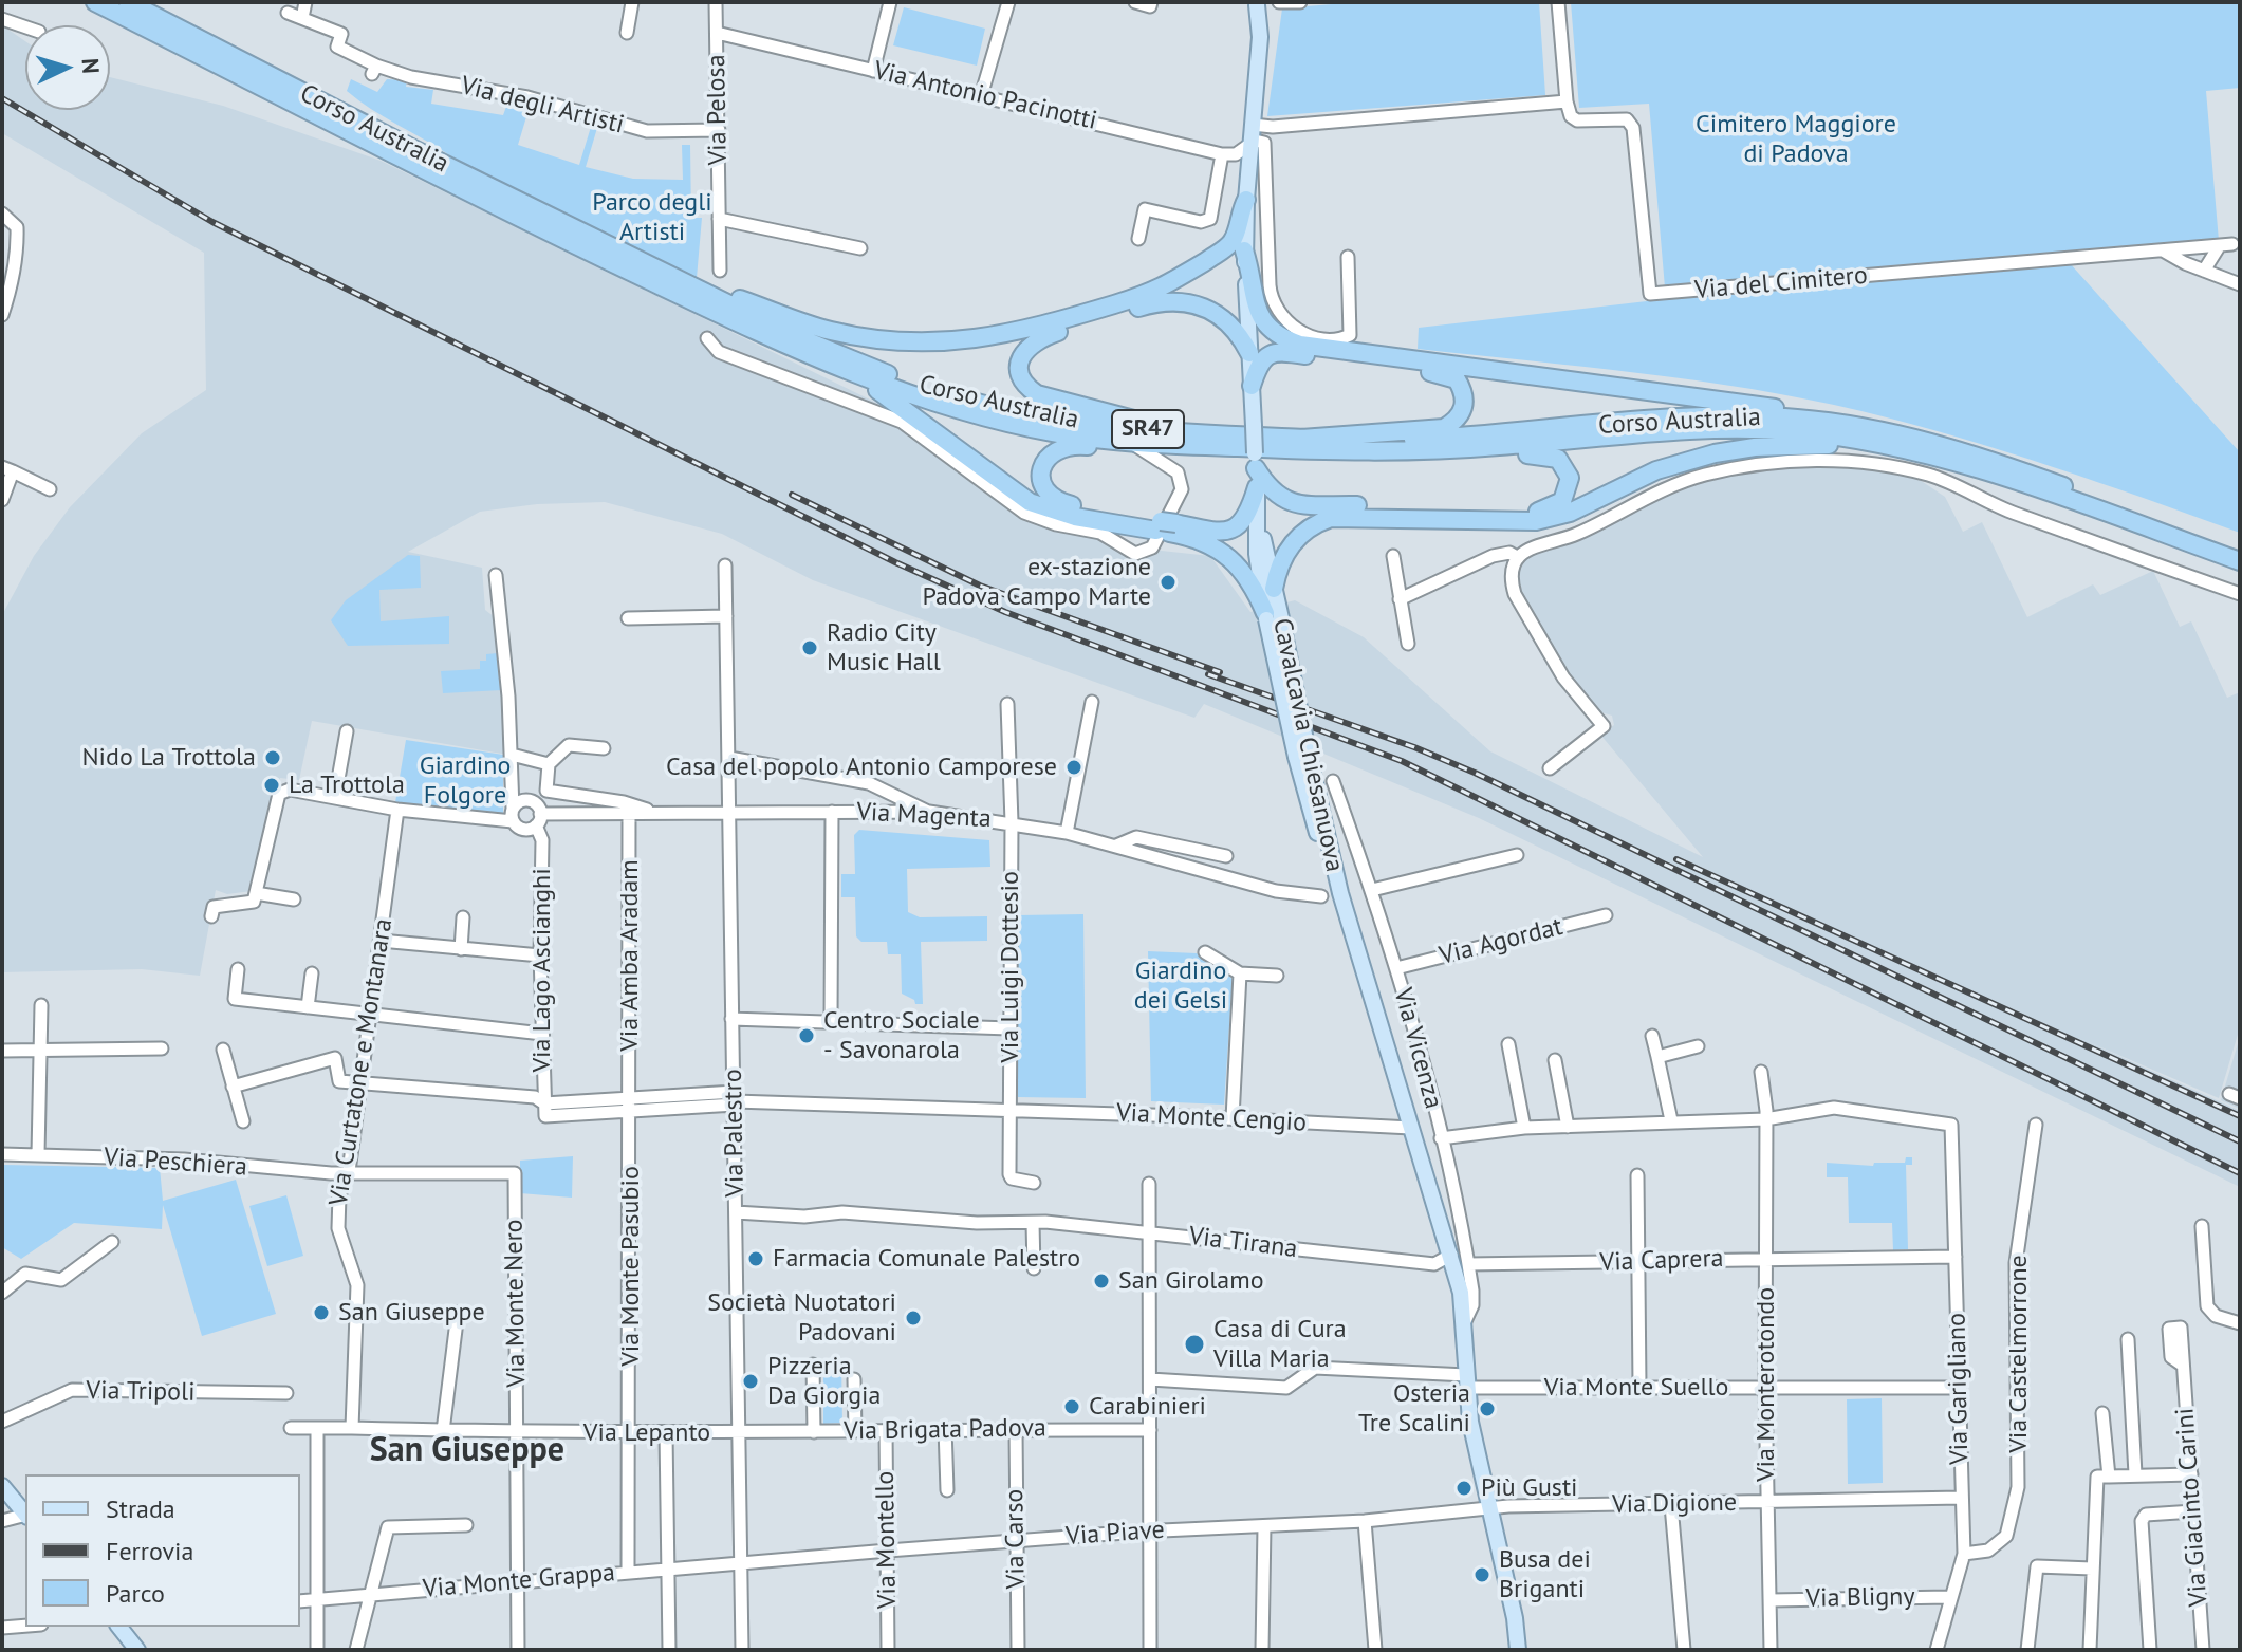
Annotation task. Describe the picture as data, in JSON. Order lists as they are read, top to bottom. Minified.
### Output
{"streets":{"highway":["Corso Australia","SR47"],"main road":["Cavalcavia Chiesanuova","Via Vicenza"],"street":["Via Antonio Pacinotti","Via degli Artisti","Via Pelosa","Via del Cimitero","Via Magenta","Via Agordat","Via Amba Aradam","Via Luigi Dottesio","Via Lago Ascianghi","Via Curtatone e Montanara","Via Monte Cengio","Via Palestro","Via Peschiera","Via Tirana","Via Caprera","Via Monte Pasubio","Via Monte Nero","Via Castelmorrone","Via Monterotondo","Via Monte Suello","Via Garigliano","Via Tripoli","Via Brigata Padova","Via Lepanto","Via Digione","Via Giacinto Carini","Via Piave","Via Carso","Via Montello","Via Monte Grappa","Via Bligny"]},"crossings":[["Via Antonio Pacinotti","Via Pelosa"],["Via degli Artisti","Via Pelosa"],["Cavalcavia Chiesanuova","Via Vicenza"],["Via Magenta","Via Amba Aradam"],["Via Magenta","Via Luigi Dottesio"],["Via Magenta","Via Lago Ascianghi"],["Via Magenta","Via Palestro"],["Via Agordat","Via Vicenza"],["Via Amba Aradam","Via Monte Cengio"],["Via Amba Aradam","Via Monte Pasubio"],["Via Luigi Dottesio","Via Monte Cengio"],["Via Lago Ascianghi","Via Monte Cengio"],["Via Vicenza","Via Monte Cengio"],["Via Vicenza","Via Tirana"],["Via Vicenza","Via Caprera"],["Via Vicenza","Via Monte Suello"],["Via Vicenza","Via Digione"],["Via Vicenza","Via Piave"],["Via Curtatone e Montanara","Via Monte Cengio"],["Via Curtatone e Montanara","Via Peschiera"],["Via Curtatone e Montanara","Via Lepanto"],["Via Monte Cengio","Via Palestro"],["Via Monte Cengio","Via Monte Pasubio"],["Via Palestro","Via Tirana"],["Via Palestro","Via Brigata Padova"],["Via Palestro","Via Lepanto"],["Via Palestro","Via Piave"],["Via Palestro","Via Monte Grappa"],["Via Peschiera","Via Monte Nero"],["Via Caprera","Via Monterotondo"],["Via Caprera","Via Garigliano"],["Via Monte Pasubio","Via Lepanto"],["Via Monte Pasubio","Via Monte Grappa"],["Via Monte Nero","Via Lepanto"],["Via Monte Nero","Via Monte Grappa"],["Via Castelmorrone","Via Garigliano"],["Via Monterotondo","Via Monte Suello"],["Via Monterotondo","Via Garigliano"],["Via Monterotondo","Via Digione"],["Via Monterotondo","Via Bligny"],["Via Monte Suello","Via Garigliano"],["Via Garigliano","Via Digione"],["Via Garigliano","Via Bligny"],["Via Brigata Padova","Via Lepanto"],["Via Brigata Padova","Via Carso"],["Via Brigata Padova","Via Montello"],["Via Digione","Via Piave"],["Via Piave","Via Carso"],["Via Piave","Via Montello"],["Via Piave","Via Monte Grappa"]],"districts":["San Giuseppe"],"parks":["Cimitero Maggiore di Padova","Parco degli Artisti","Giardino Folgore","Giardino dei Gelsi"],"places":["ex-stazione Padova Campo Marte","Radio City Music Hall","Nido La Trottola","Casa del popolo Antonio Camporese","La Trottola","Centro Sociale - Savonarola","Farmacia Comunale Palestro","San Girolamo","San Giuseppe","Società Nuotatori Padovani","Casa di Cura Villa Maria","Pizzeria Da Giorgia","Carabinieri","Osteria Tre Scalini","Più Gusti","Busa dei Briganti"],"legend":["Strada","Ferrovia","Parco"],"north":"right"}
